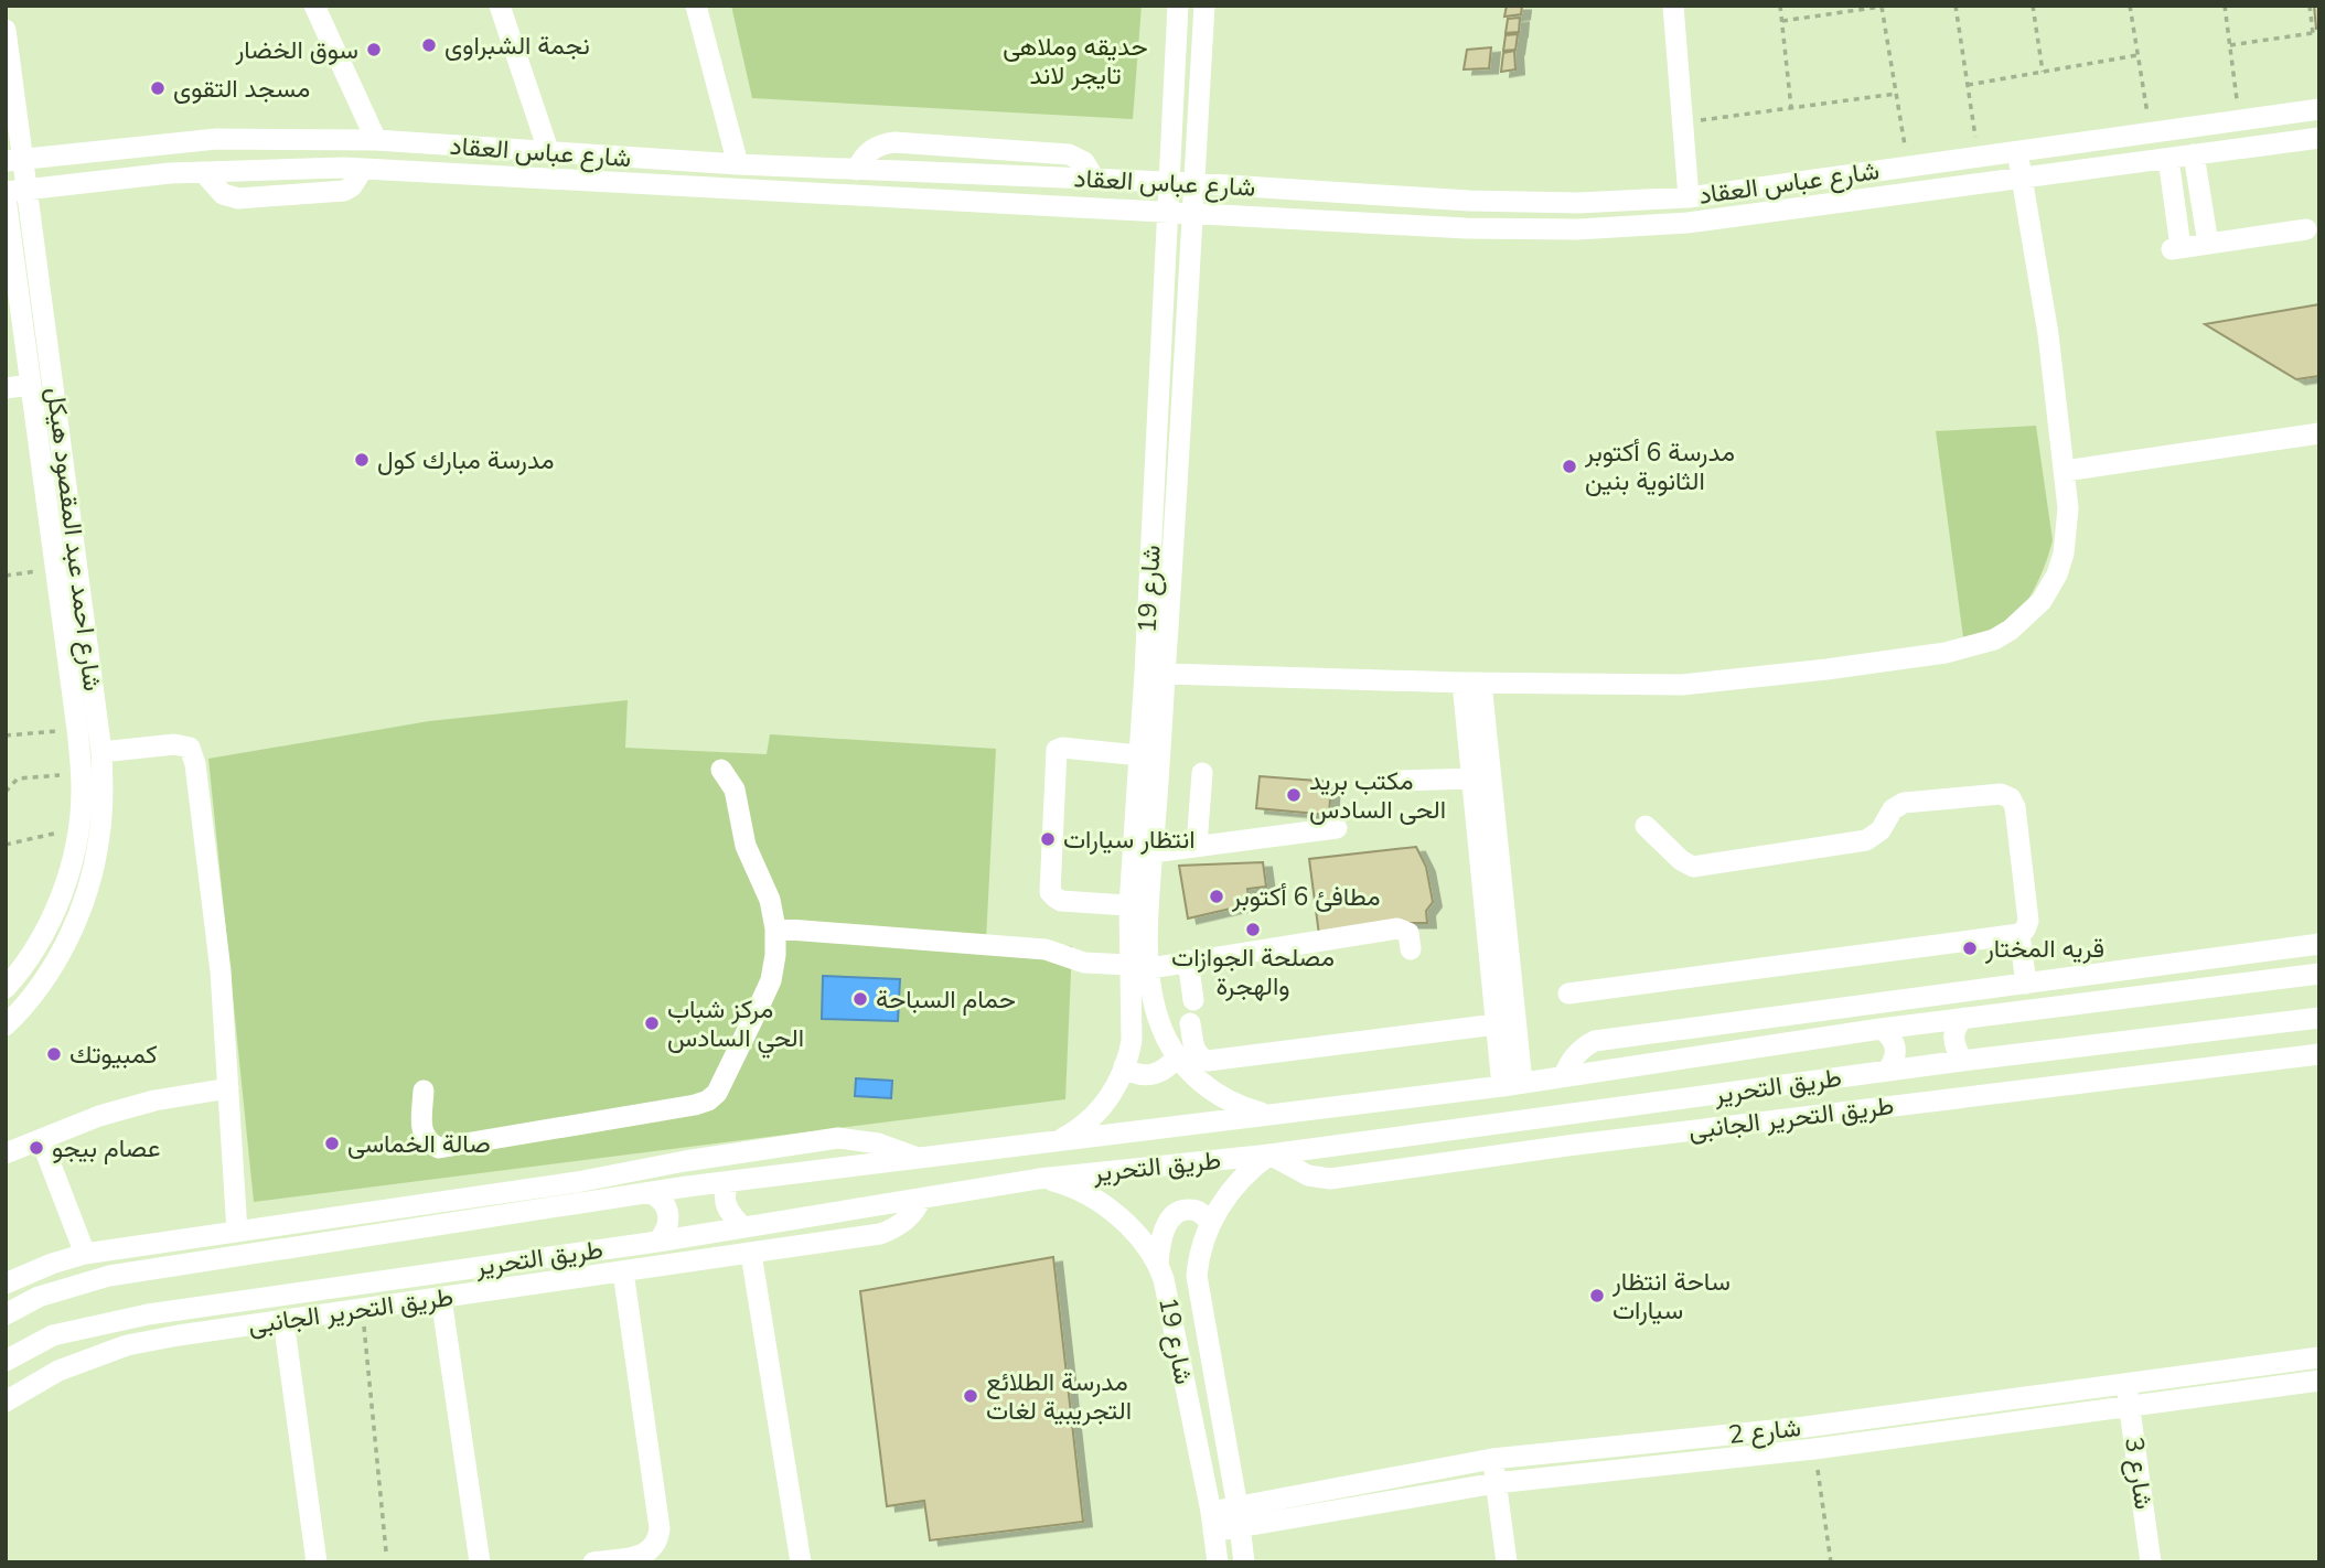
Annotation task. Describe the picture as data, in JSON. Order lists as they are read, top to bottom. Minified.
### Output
{"streets":{"street":["شارع عباس العقاد","شارع احمد عبد المقصود هيكل","شارع 19","طريق التحرير","طريق التحرير الجانبى","شارع 2","شارع 3"]},"crossings":[["شارع عباس العقاد","شارع احمد عبد المقصود هيكل"],["شارع عباس العقاد","شارع 19"],["شارع 19","طريق التحرير"],["شارع 19","طريق التحرير الجانبى"],["شارع 19","شارع 2"],["طريق التحرير","طريق التحرير الجانبى"],["شارع 2","شارع 3"]],"parks":["حديقه وملاهى تايجر لاند"],"places":["نجمة الشبراوى","سوق الخضار","مسجد التقوى","مدرسة مبارك كول","مدرسة 6 أكتوبر الثانوية بنين","مكتب بريد الحى السادس","انتظار سيارات","مطافئ 6 أكتوبر","مصلحة الجوازات والهجرة","قريه المختار","حمام السباحة","مركز شباب الحي السادس","كمبيوتك","صالة الخماسى","عصام بيجو","ساحة انتظار سيارات","مدرسة الطلائع التجريبية لغات"]}
